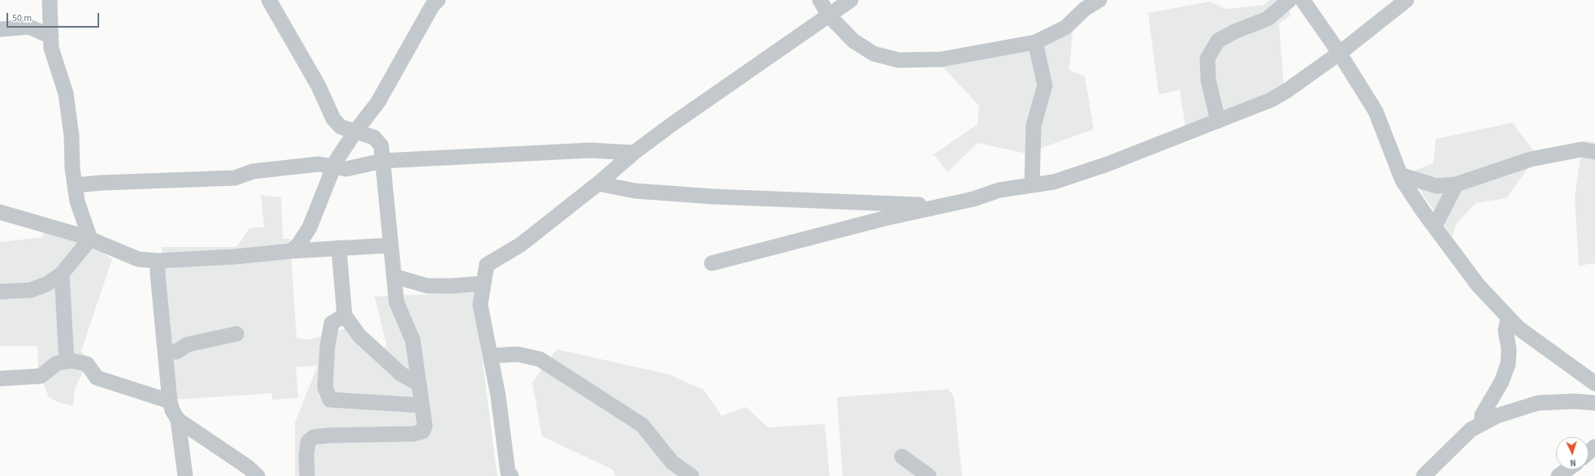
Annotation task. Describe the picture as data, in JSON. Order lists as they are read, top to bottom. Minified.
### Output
{"scale_bar":"50 m","north":"bottom"}
